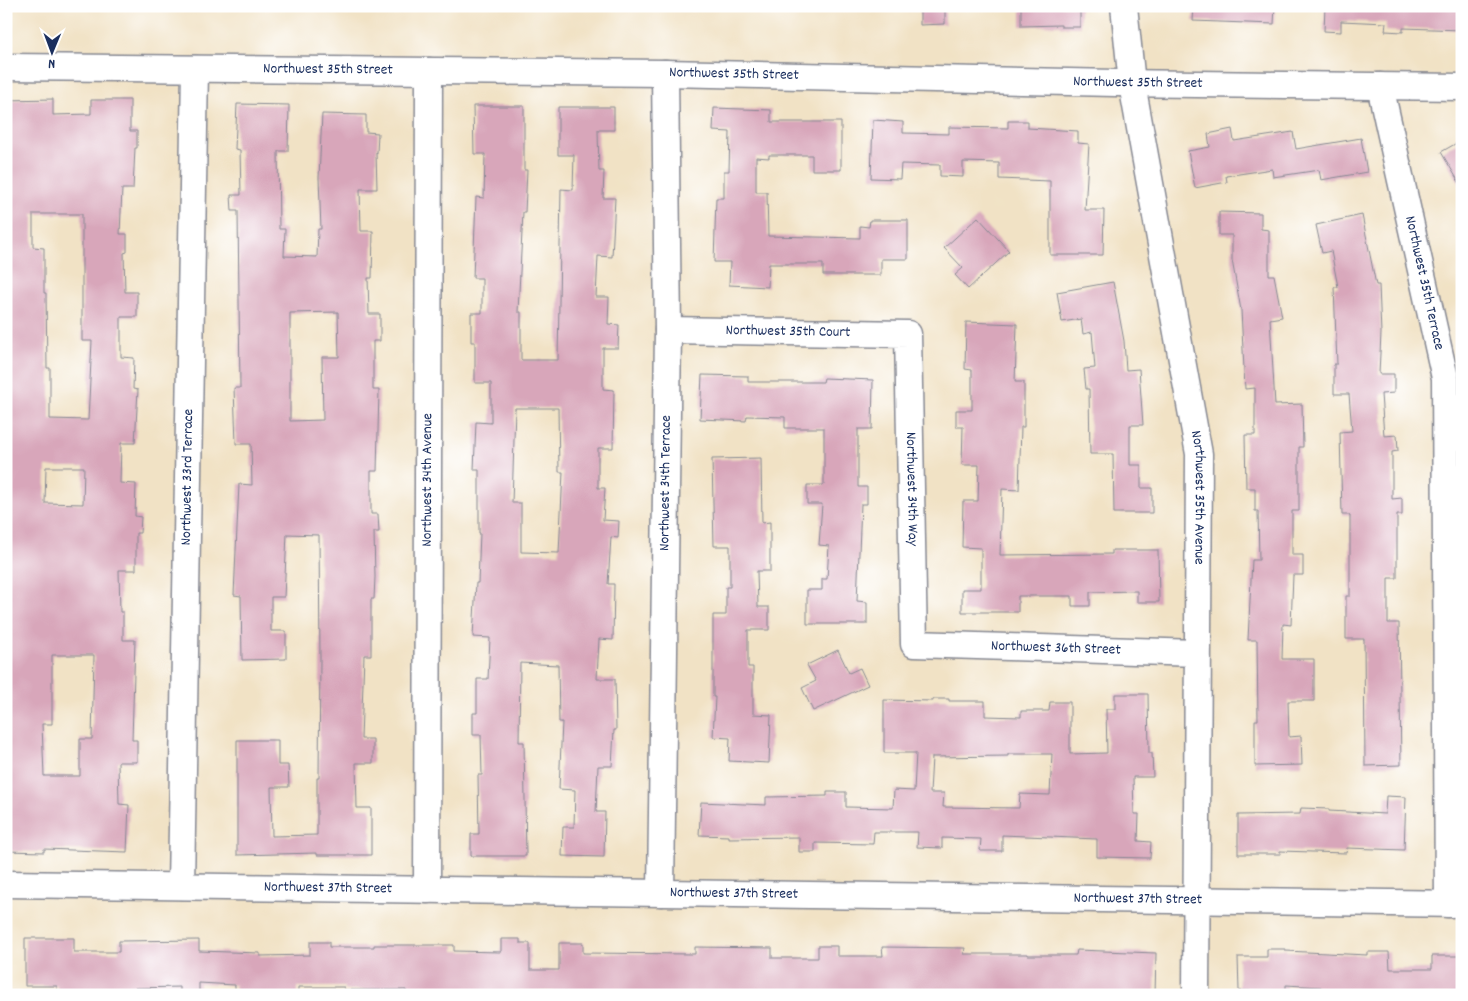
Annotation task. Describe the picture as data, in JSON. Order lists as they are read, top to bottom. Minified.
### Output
{"streets":{"street":["Northwest 35th Street","Northwest 35th Terrace","Northwest 35th Court","Northwest 33rd Terrace","Northwest 34th Avenue","Northwest 34th Terrace","Northwest 34th Way","Northwest 35th Avenue","Northwest 36th Street","Northwest 37th Street"]},"crossings":[["Northwest 35th Street","Northwest 35th Terrace"],["Northwest 35th Street","Northwest 33rd Terrace"],["Northwest 35th Street","Northwest 34th Avenue"],["Northwest 35th Street","Northwest 34th Terrace"],["Northwest 35th Street","Northwest 35th Avenue"],["Northwest 35th Terrace","Northwest 37th Street"],["Northwest 35th Court","Northwest 34th Terrace"],["Northwest 35th Court","Northwest 34th Way"],["Northwest 33rd Terrace","Northwest 37th Street"],["Northwest 34th Avenue","Northwest 37th Street"],["Northwest 34th Terrace","Northwest 37th Street"],["Northwest 34th Way","Northwest 36th Street"],["Northwest 35th Avenue","Northwest 36th Street"],["Northwest 35th Avenue","Northwest 37th Street"]],"north":"bottom"}
